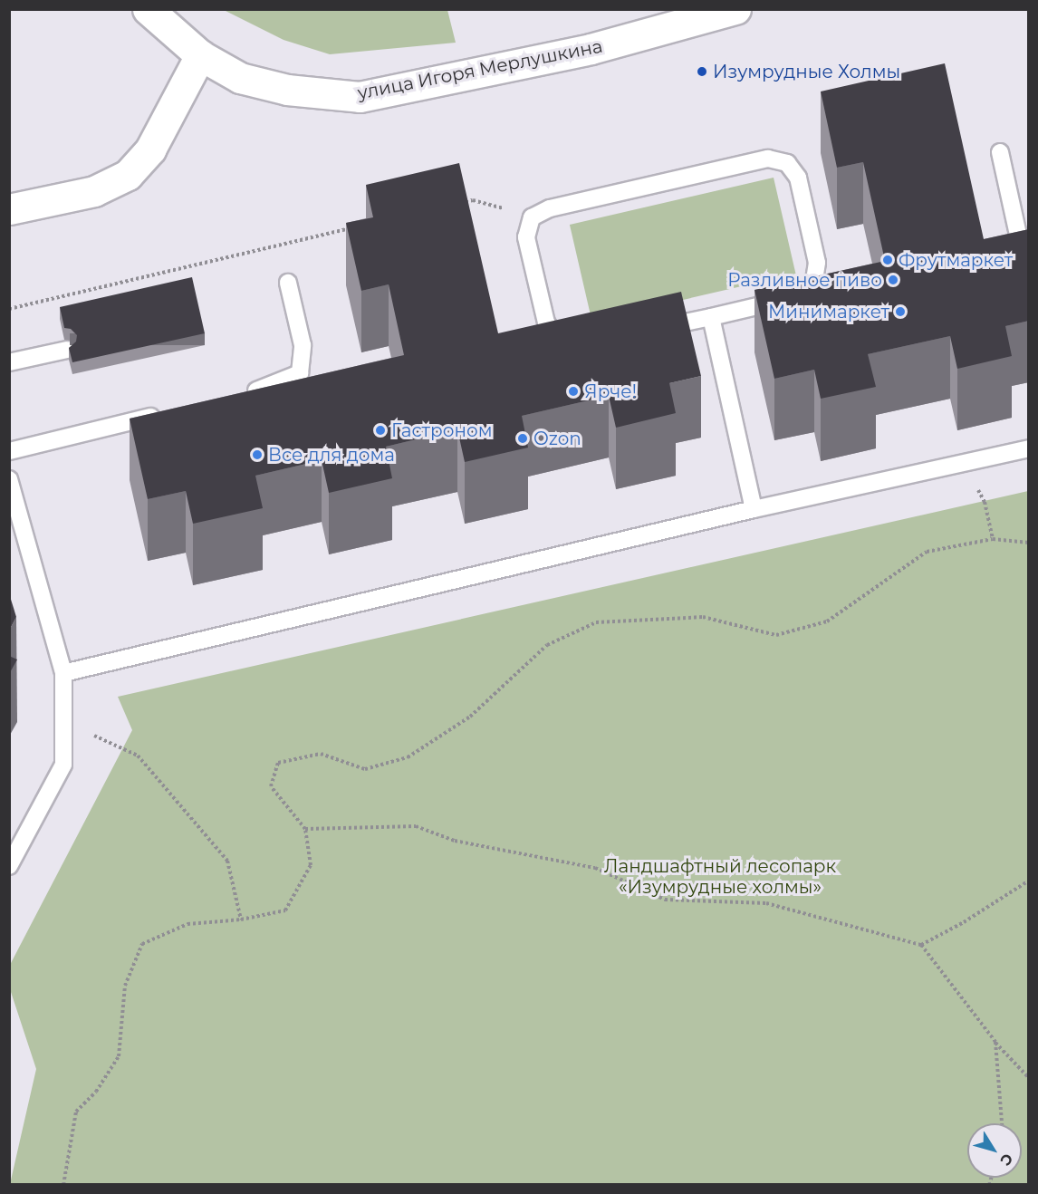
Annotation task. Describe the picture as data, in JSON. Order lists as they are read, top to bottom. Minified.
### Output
{"streets":{"street":["улица Игоря Мерлушкина"]},"parks":["Ландшафтный лесопарк «Изумрудные холмы»"],"places":["Изумрудные Холмы","Фрутмаркет","Разливное пиво","Минимаркет","Ярче!","Гастроном","Ozon","Все для дома"],"north":"bottom right"}
